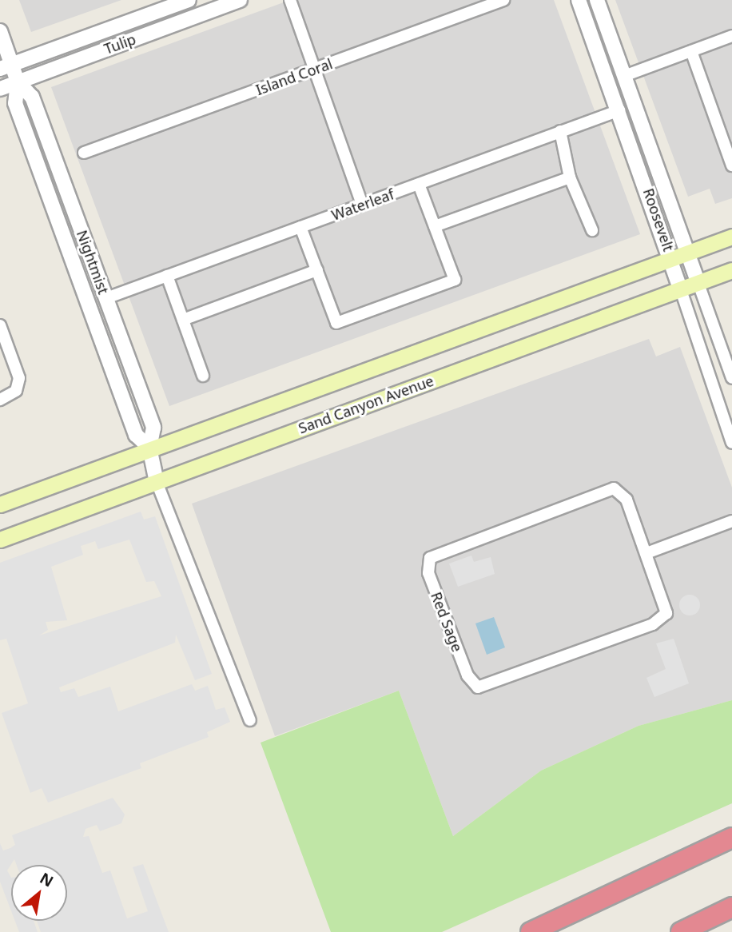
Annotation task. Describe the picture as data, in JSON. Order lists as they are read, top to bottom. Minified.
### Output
{"streets":{"main road":["Sand Canyon Avenue"],"street":["Tulip","Island Coral","Waterleaf","Roosevelt","Nightmist","Red Sage"]},"crossings":[["Tulip","Nightmist"],["Waterleaf","Roosevelt"],["Waterleaf","Nightmist"],["Roosevelt","Sand Canyon Avenue"],["Nightmist","Sand Canyon Avenue"]],"north":"top right"}
